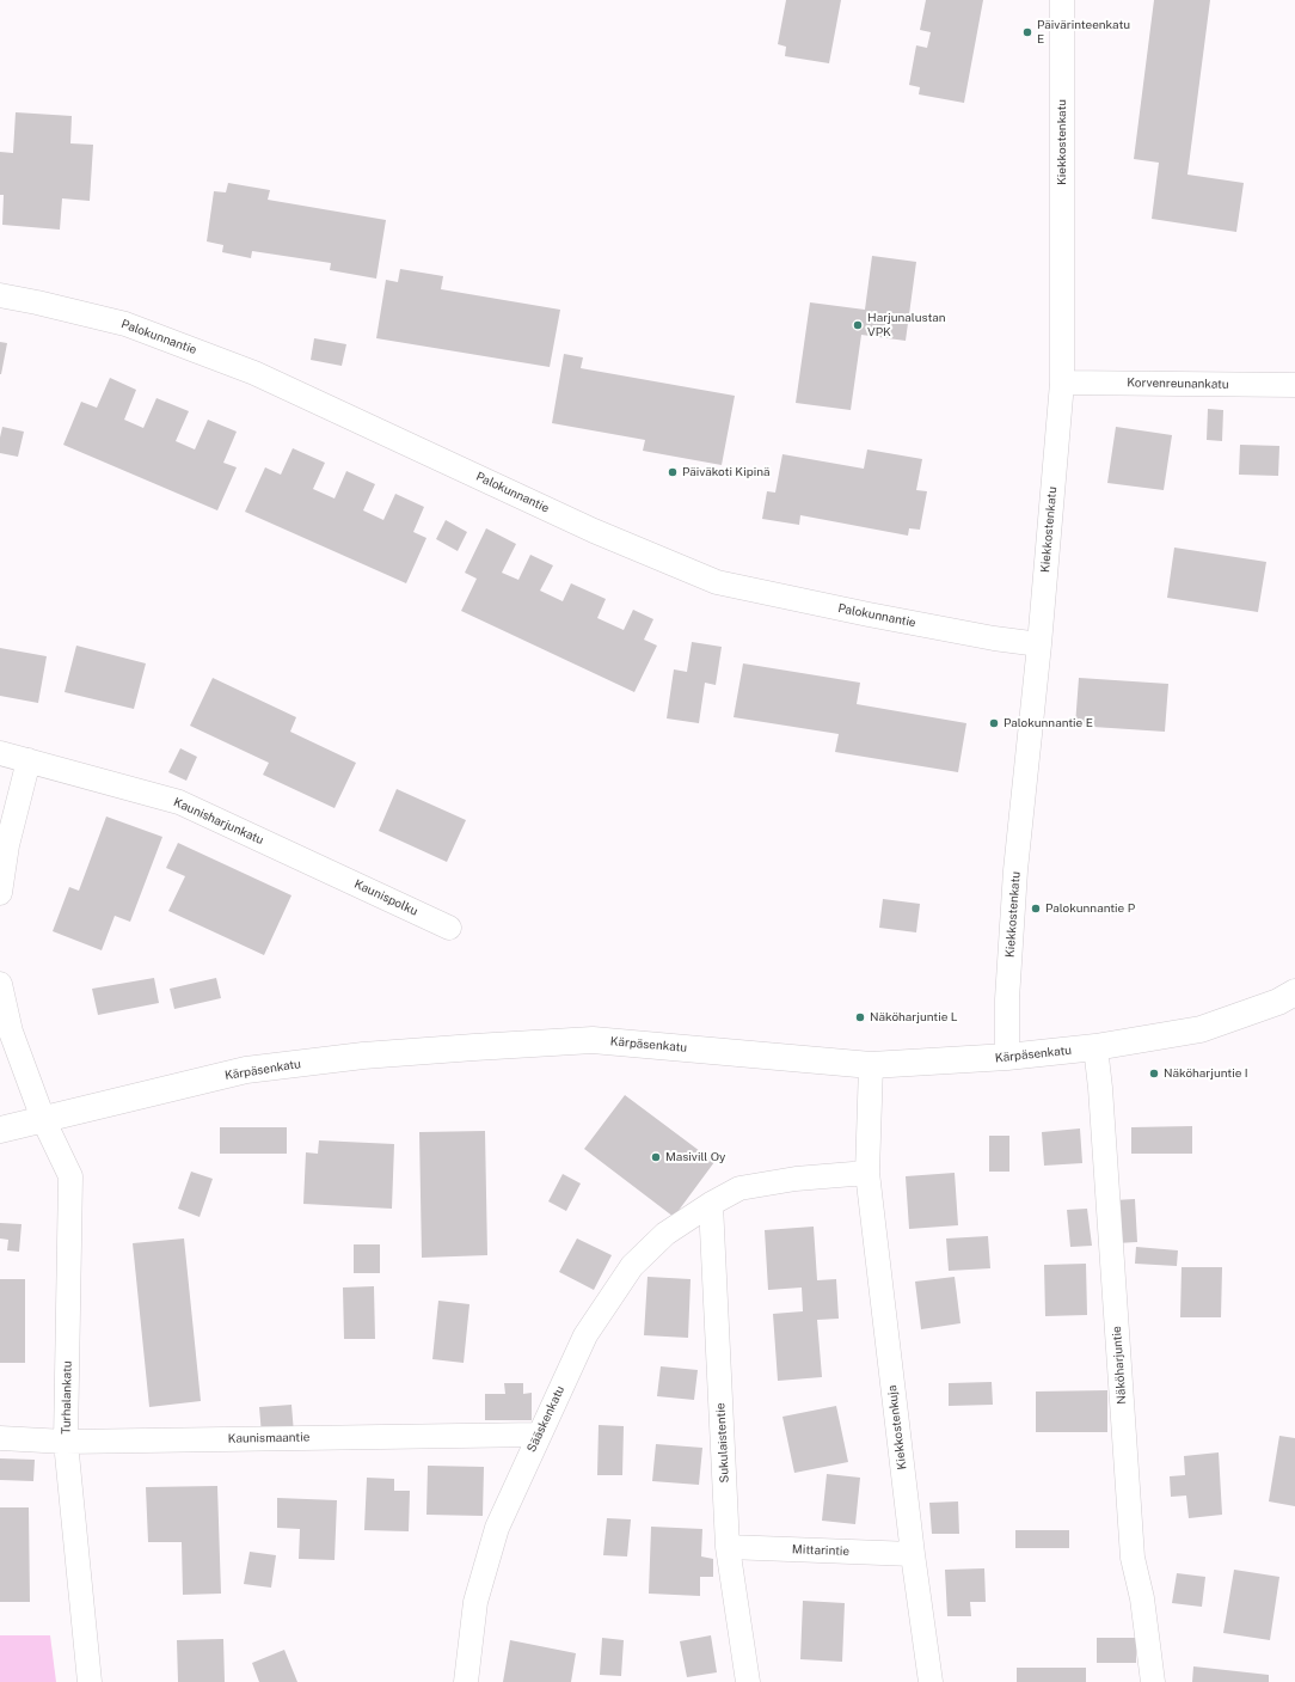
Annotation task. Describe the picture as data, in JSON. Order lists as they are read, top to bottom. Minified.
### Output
{"streets":{"street":["Kiekkostenkatu","Palokunnantie","Korvenreunankatu","Kaunisharjunkatu","Kaunispolku","Kärpäsenkatu","Näköharjuntie","Turhalankatu","Sääskenkatu","Kiekkostenkuja","Kaunismaantie","Sukulaistentie","Mittarintie"]},"crossings":[["Kiekkostenkatu","Palokunnantie"],["Kiekkostenkatu","Korvenreunankatu"],["Kiekkostenkatu","Kärpäsenkatu"],["Kaunisharjunkatu","Kaunispolku"],["Kärpäsenkatu","Näköharjuntie"],["Kärpäsenkatu","Turhalankatu"],["Kärpäsenkatu","Kiekkostenkuja"],["Turhalankatu","Kaunismaantie"],["Sääskenkatu","Kaunismaantie"],["Sääskenkatu","Sukulaistentie"],["Kiekkostenkuja","Mittarintie"],["Sukulaistentie","Mittarintie"]],"places":["Päivärinteenkatu E","Harjunalustan VPK","Päiväkoti Kipinä","Palokunnantie E","Palokunnantie P","Näköharjuntie L","Näköharjuntie I","Masivill Oy"]}
